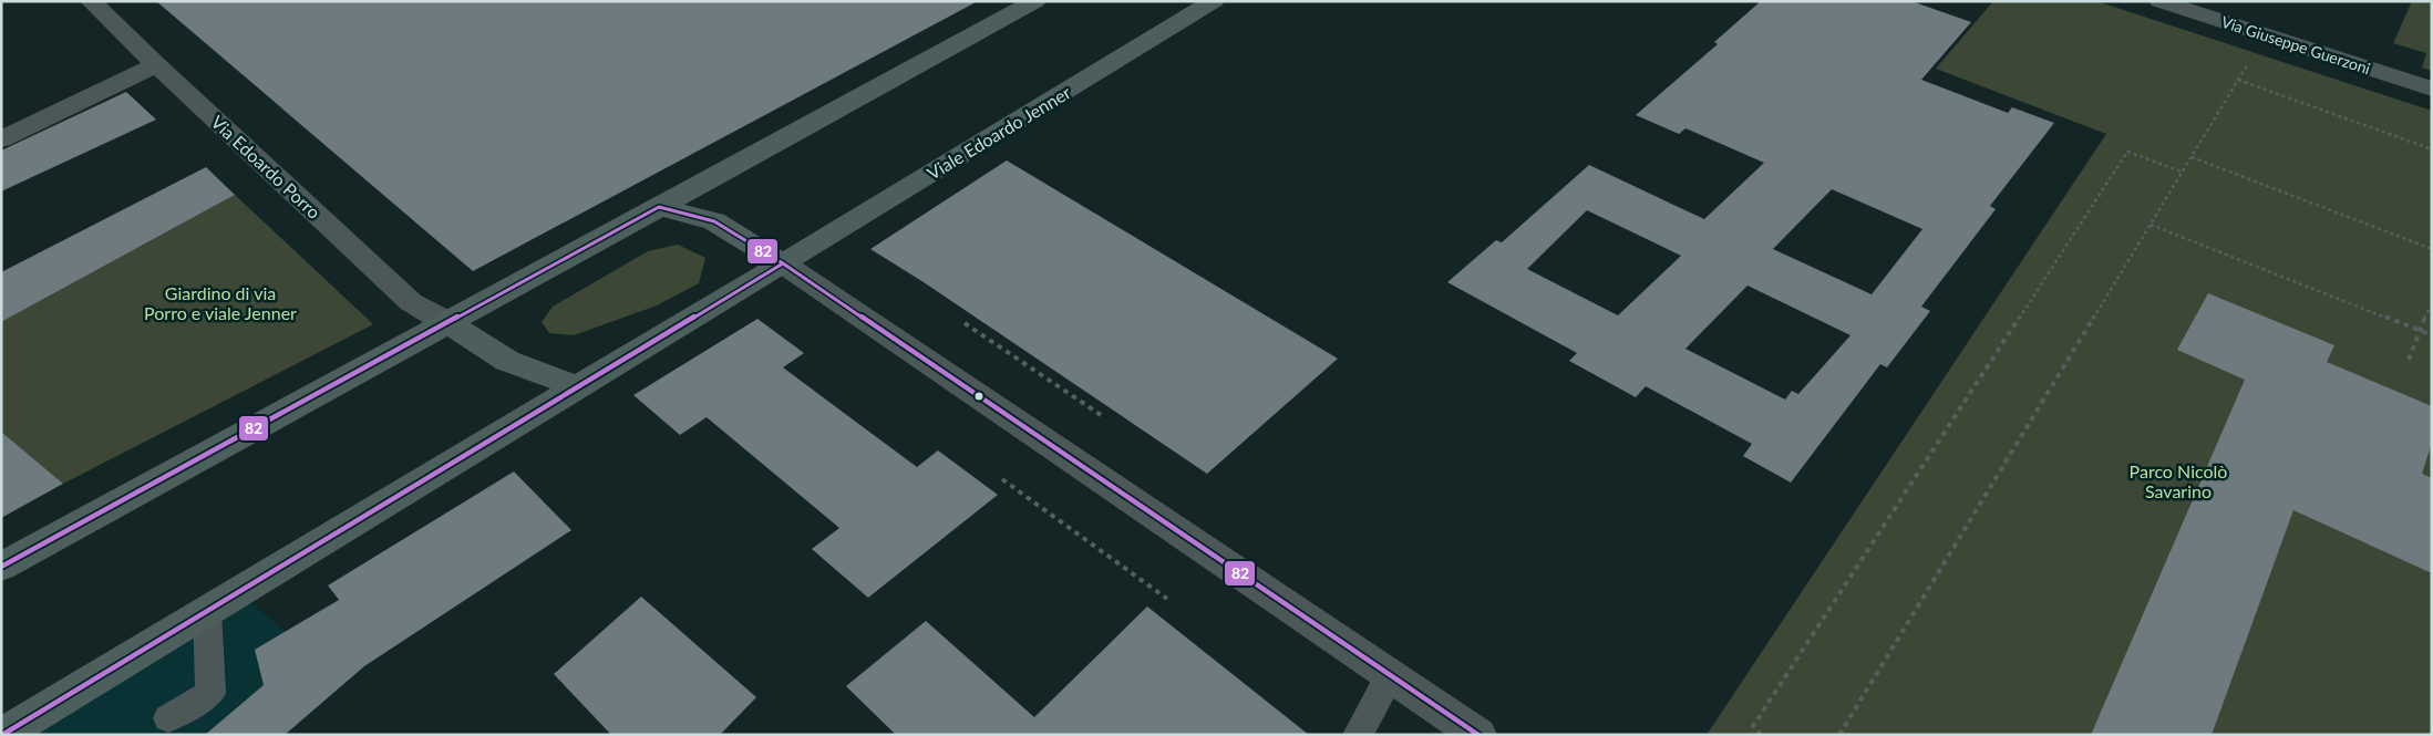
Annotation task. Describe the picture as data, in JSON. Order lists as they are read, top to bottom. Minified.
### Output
{"streets":{"main road":["Viale Edoardo Jenner"],"street":["Via Giuseppe Guerzoni","Via Edoardo Porro"]},"parks":["Giardino di via Porro e viale Jenner","Parco Nicolò Savarino"],"lines":["transit line 82"]}
